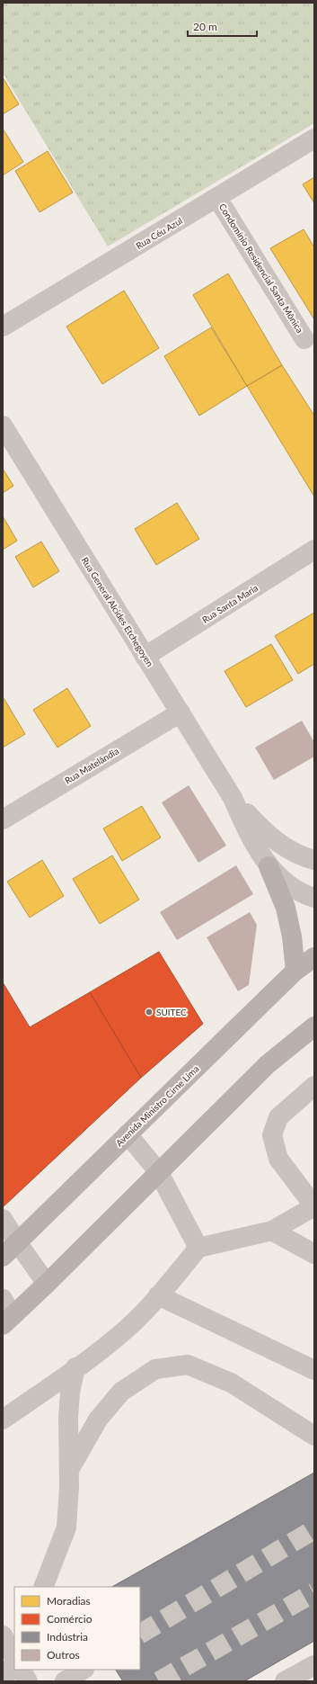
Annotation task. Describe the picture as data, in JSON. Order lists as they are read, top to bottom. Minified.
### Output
{"streets":{"main road":["Avenida Ministro Cirne Lima"],"street":["Rua Céu Azul","Condomínio Residencial Santa Mônica","Rua Santa Maria","Rua General Alcides Etchegoyen","Rua Matelândia"]},"crossings":[["Rua Céu Azul","Condomínio Residencial Santa Mônica"],["Rua Santa Maria","Rua General Alcides Etchegoyen"],["Rua General Alcides Etchegoyen","Rua Matelândia"]],"places":["SUITEC"],"legend":["Moradias","Comércio","Indústria","Outros"],"scale_bar":"20 m"}
